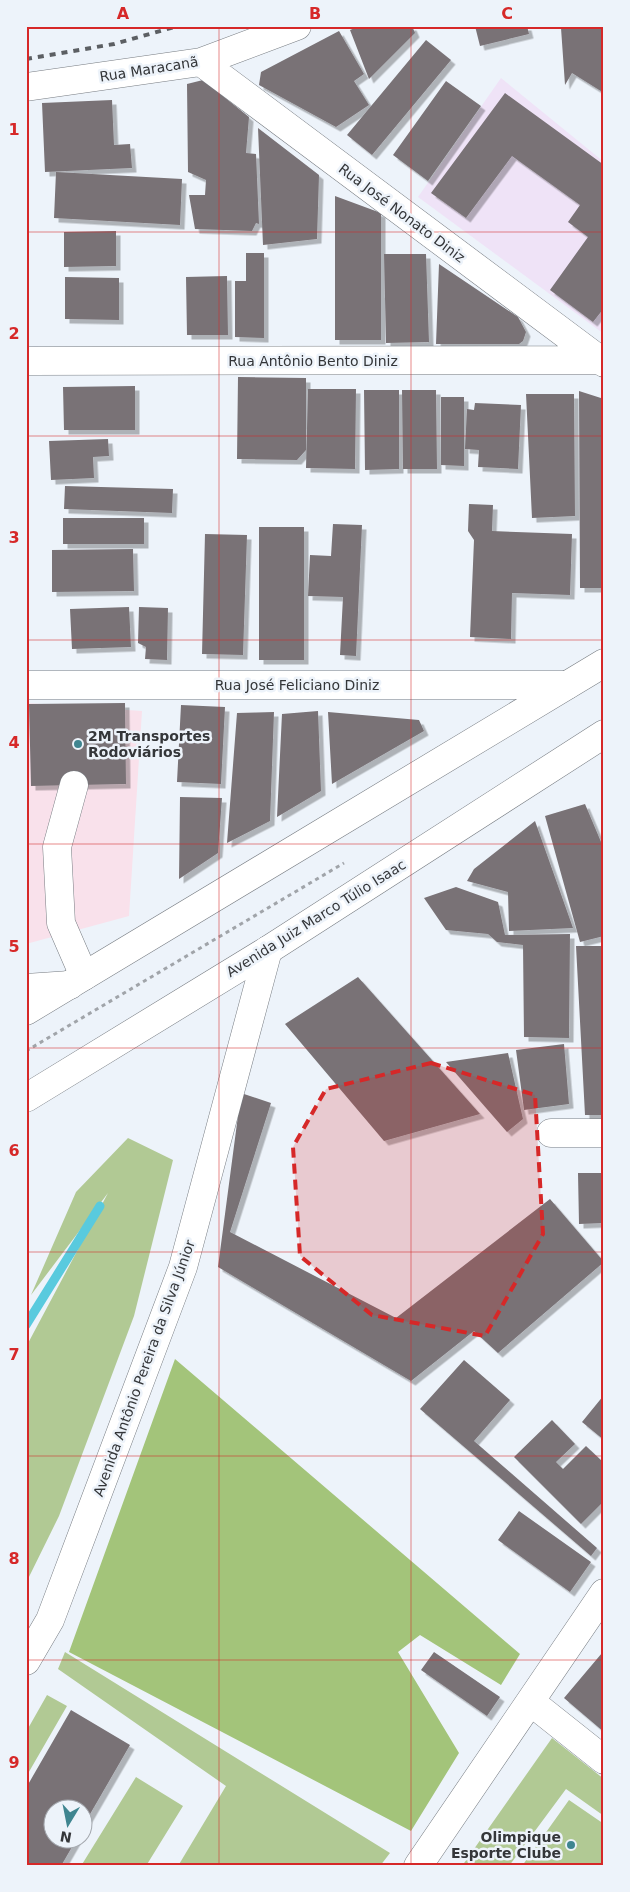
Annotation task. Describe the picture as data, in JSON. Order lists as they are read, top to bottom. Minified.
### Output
{"streets":{"street":["Rua Maracanã","Rua José Nonato Diniz","Rua Antônio Bento Diniz","Rua José Feliciano Diniz","Avenida Juiz Marco Túlio Isaac","Avenida Antônio Pereira da Silva Júnior"]},"crossings":[["Rua Maracanã","Rua José Nonato Diniz"],["Rua José Nonato Diniz","Rua Antônio Bento Diniz"],["Avenida Juiz Marco Túlio Isaac","Avenida Antônio Pereira da Silva Júnior"]],"places":["2M Transportes Rodoviários","Olimpique Esporte Clube"],"north":"bottom","grid":{"columns":["A","B","C"],"rows":["1","2","3","4","5","6","7","8","9"]}}
